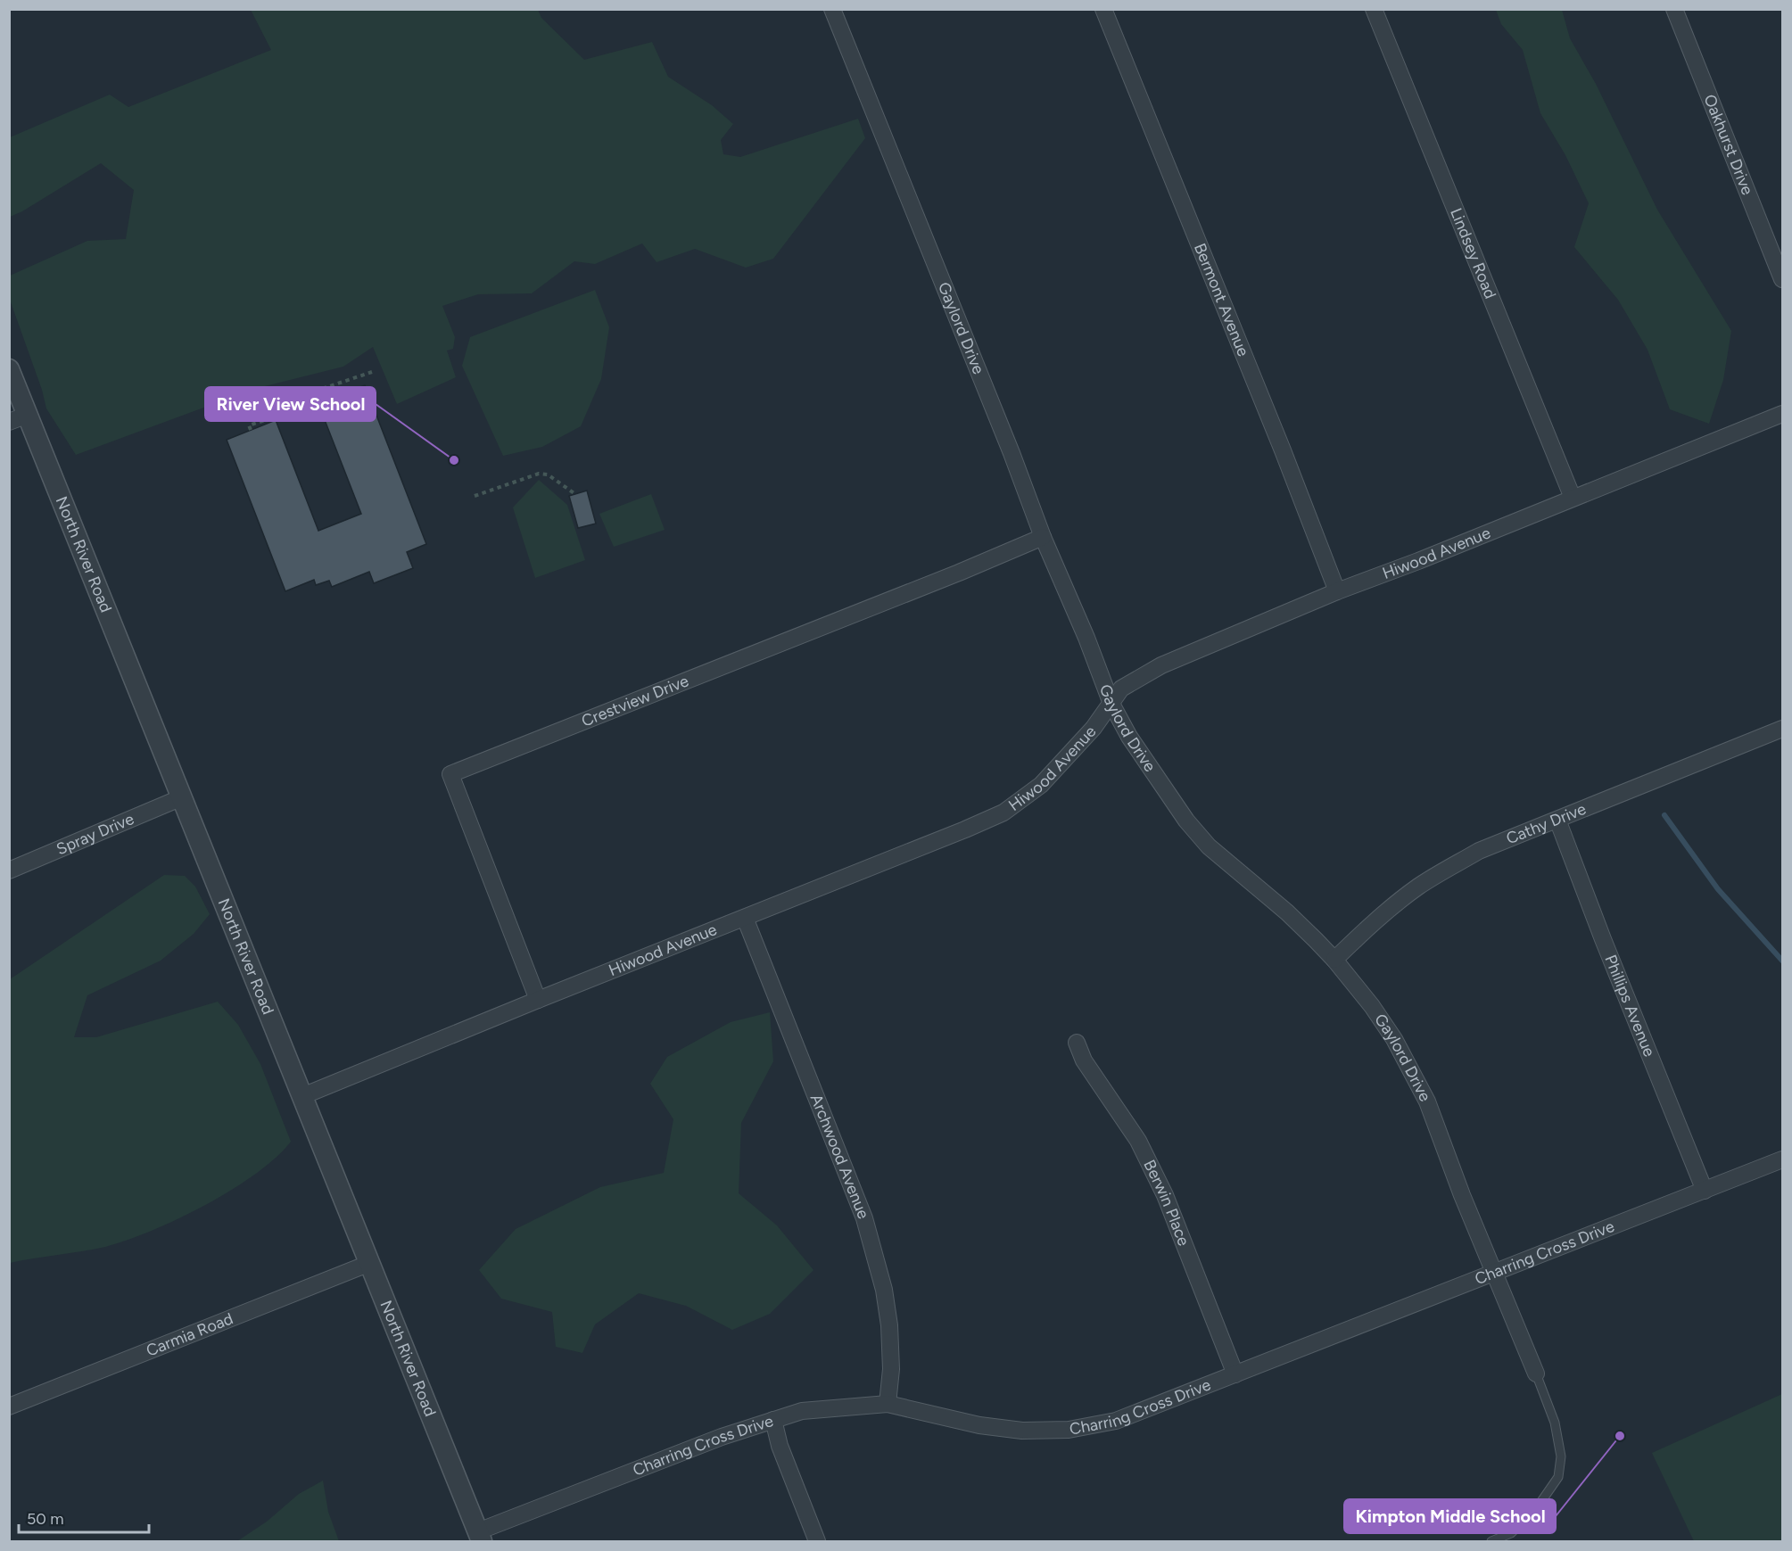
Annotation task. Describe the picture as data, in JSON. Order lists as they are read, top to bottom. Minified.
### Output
{"streets":{"street":["Oakhurst Drive","Lindsey Road","Bermont Avenue","Gaylord Drive","Hiwood Avenue","North River Road","Crestview Drive","Cathy Drive","Spray Drive","Phillips Avenue","Archwood Avenue","Berwin Place","Charring Cross Drive","Carmia Road"]},"crossings":[["Lindsey Road","Hiwood Avenue"],["Bermont Avenue","Hiwood Avenue"],["Gaylord Drive","Hiwood Avenue"],["Gaylord Drive","Crestview Drive"],["Gaylord Drive","Cathy Drive"],["Gaylord Drive","Charring Cross Drive"],["Hiwood Avenue","North River Road"],["Hiwood Avenue","Crestview Drive"],["Hiwood Avenue","Archwood Avenue"],["North River Road","Spray Drive"],["North River Road","Charring Cross Drive"],["North River Road","Carmia Road"],["Cathy Drive","Phillips Avenue"],["Phillips Avenue","Charring Cross Drive"],["Archwood Avenue","Charring Cross Drive"],["Berwin Place","Charring Cross Drive"]],"places":["River View School","Kimpton Middle School"],"scale_bar":"50 m"}
